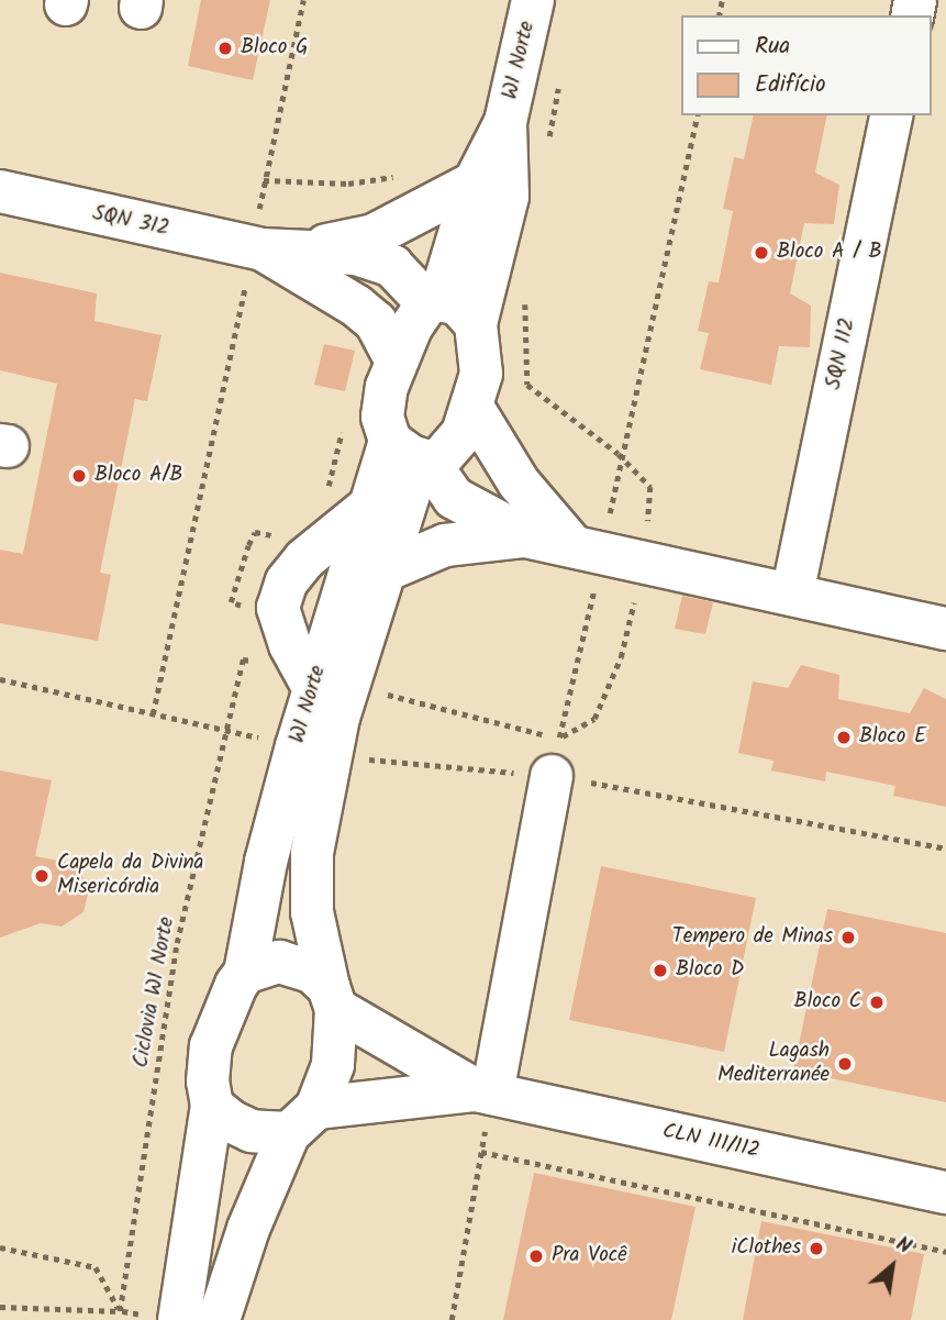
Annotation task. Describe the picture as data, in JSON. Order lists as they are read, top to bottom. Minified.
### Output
{"streets":{"street":["W1 Norte","SQN 312","SQN 112","CLN 111/112"],"path":["Ciclovia W1 Norte"]},"crossings":[["W1 Norte","SQN 312"],["W1 Norte","CLN 111/112"]],"places":["Bloco G","Bloco A / B","Bloco A/B","Bloco E","Capela da Divina Misericórdia","Tempero de Minas","Bloco D","Bloco C","Lagash Mediterranée","iClothes","Pra Você"],"legend":["Rua","Edifício"],"north":"top right"}
